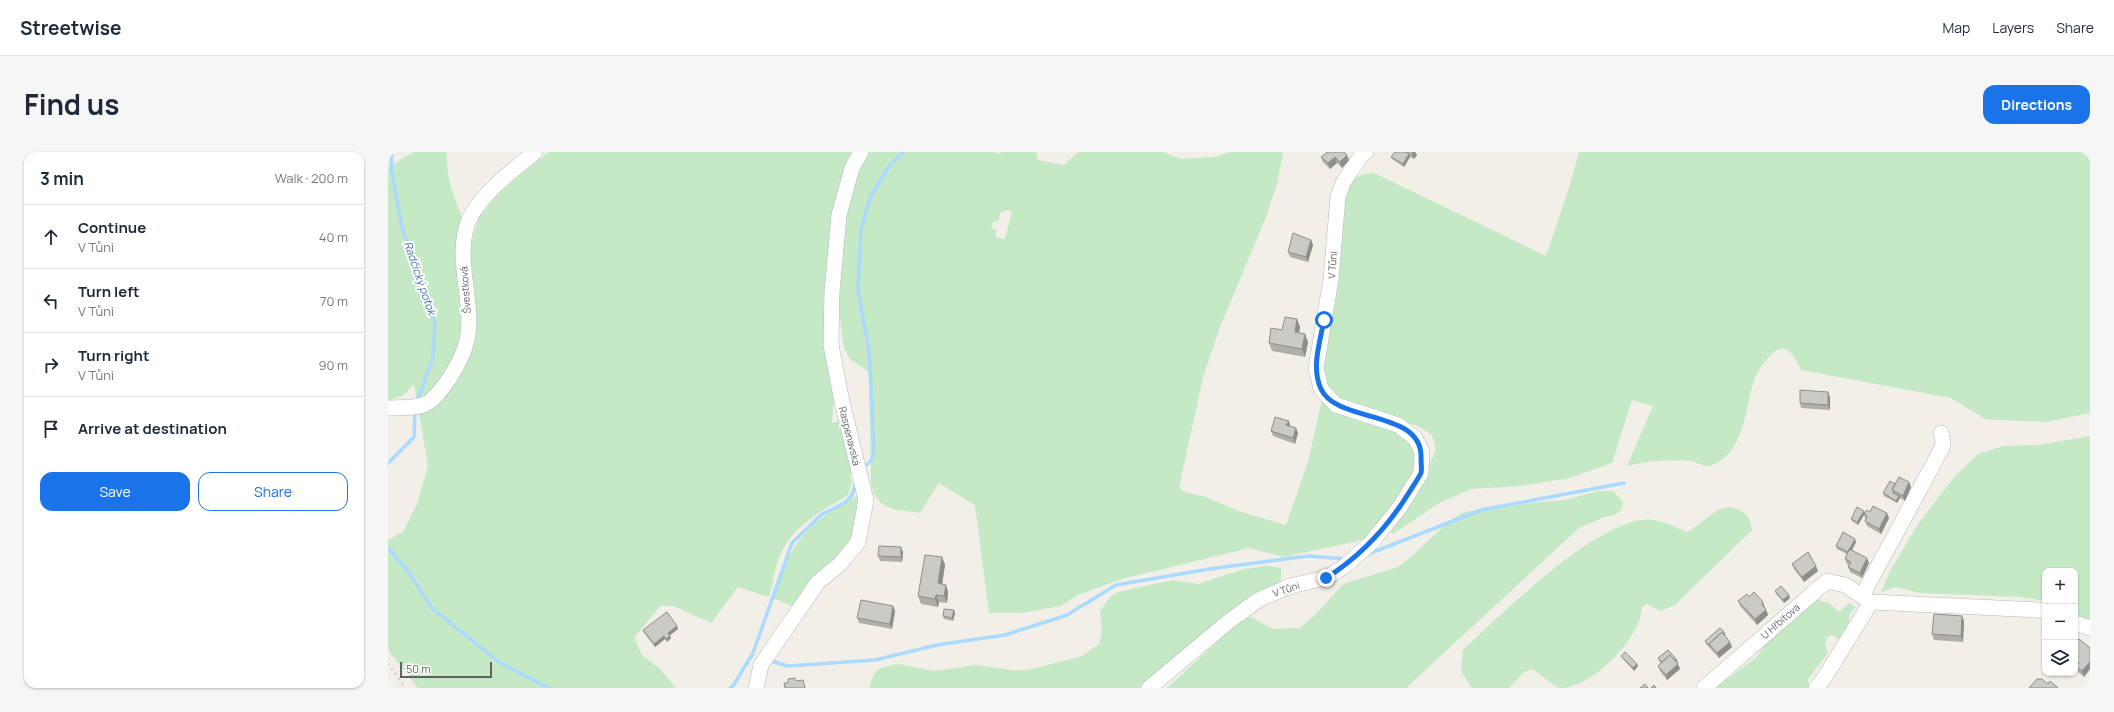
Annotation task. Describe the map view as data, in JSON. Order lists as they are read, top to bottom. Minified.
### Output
{"streets":{"street":["V Tůni","Švestková","Raspenavská","U Hřbitova"]},"water":["Radčický potok"],"scale_bar":"50 m","page":{"header":"Streetwise","nav":["Map","Layers","Share"],"title":"Find us","buttons":["Directions",["Save","Share"]],"heading":["3 min","Walk · 200 m"],"list":[["Continue","V Tůni","40 m"],["Turn left","V Tůni","70 m"],["Turn right","V Tůni","90 m"],"Arrive at destination"],"map_buttons":["+","−"],"scale":"50 m"}}
